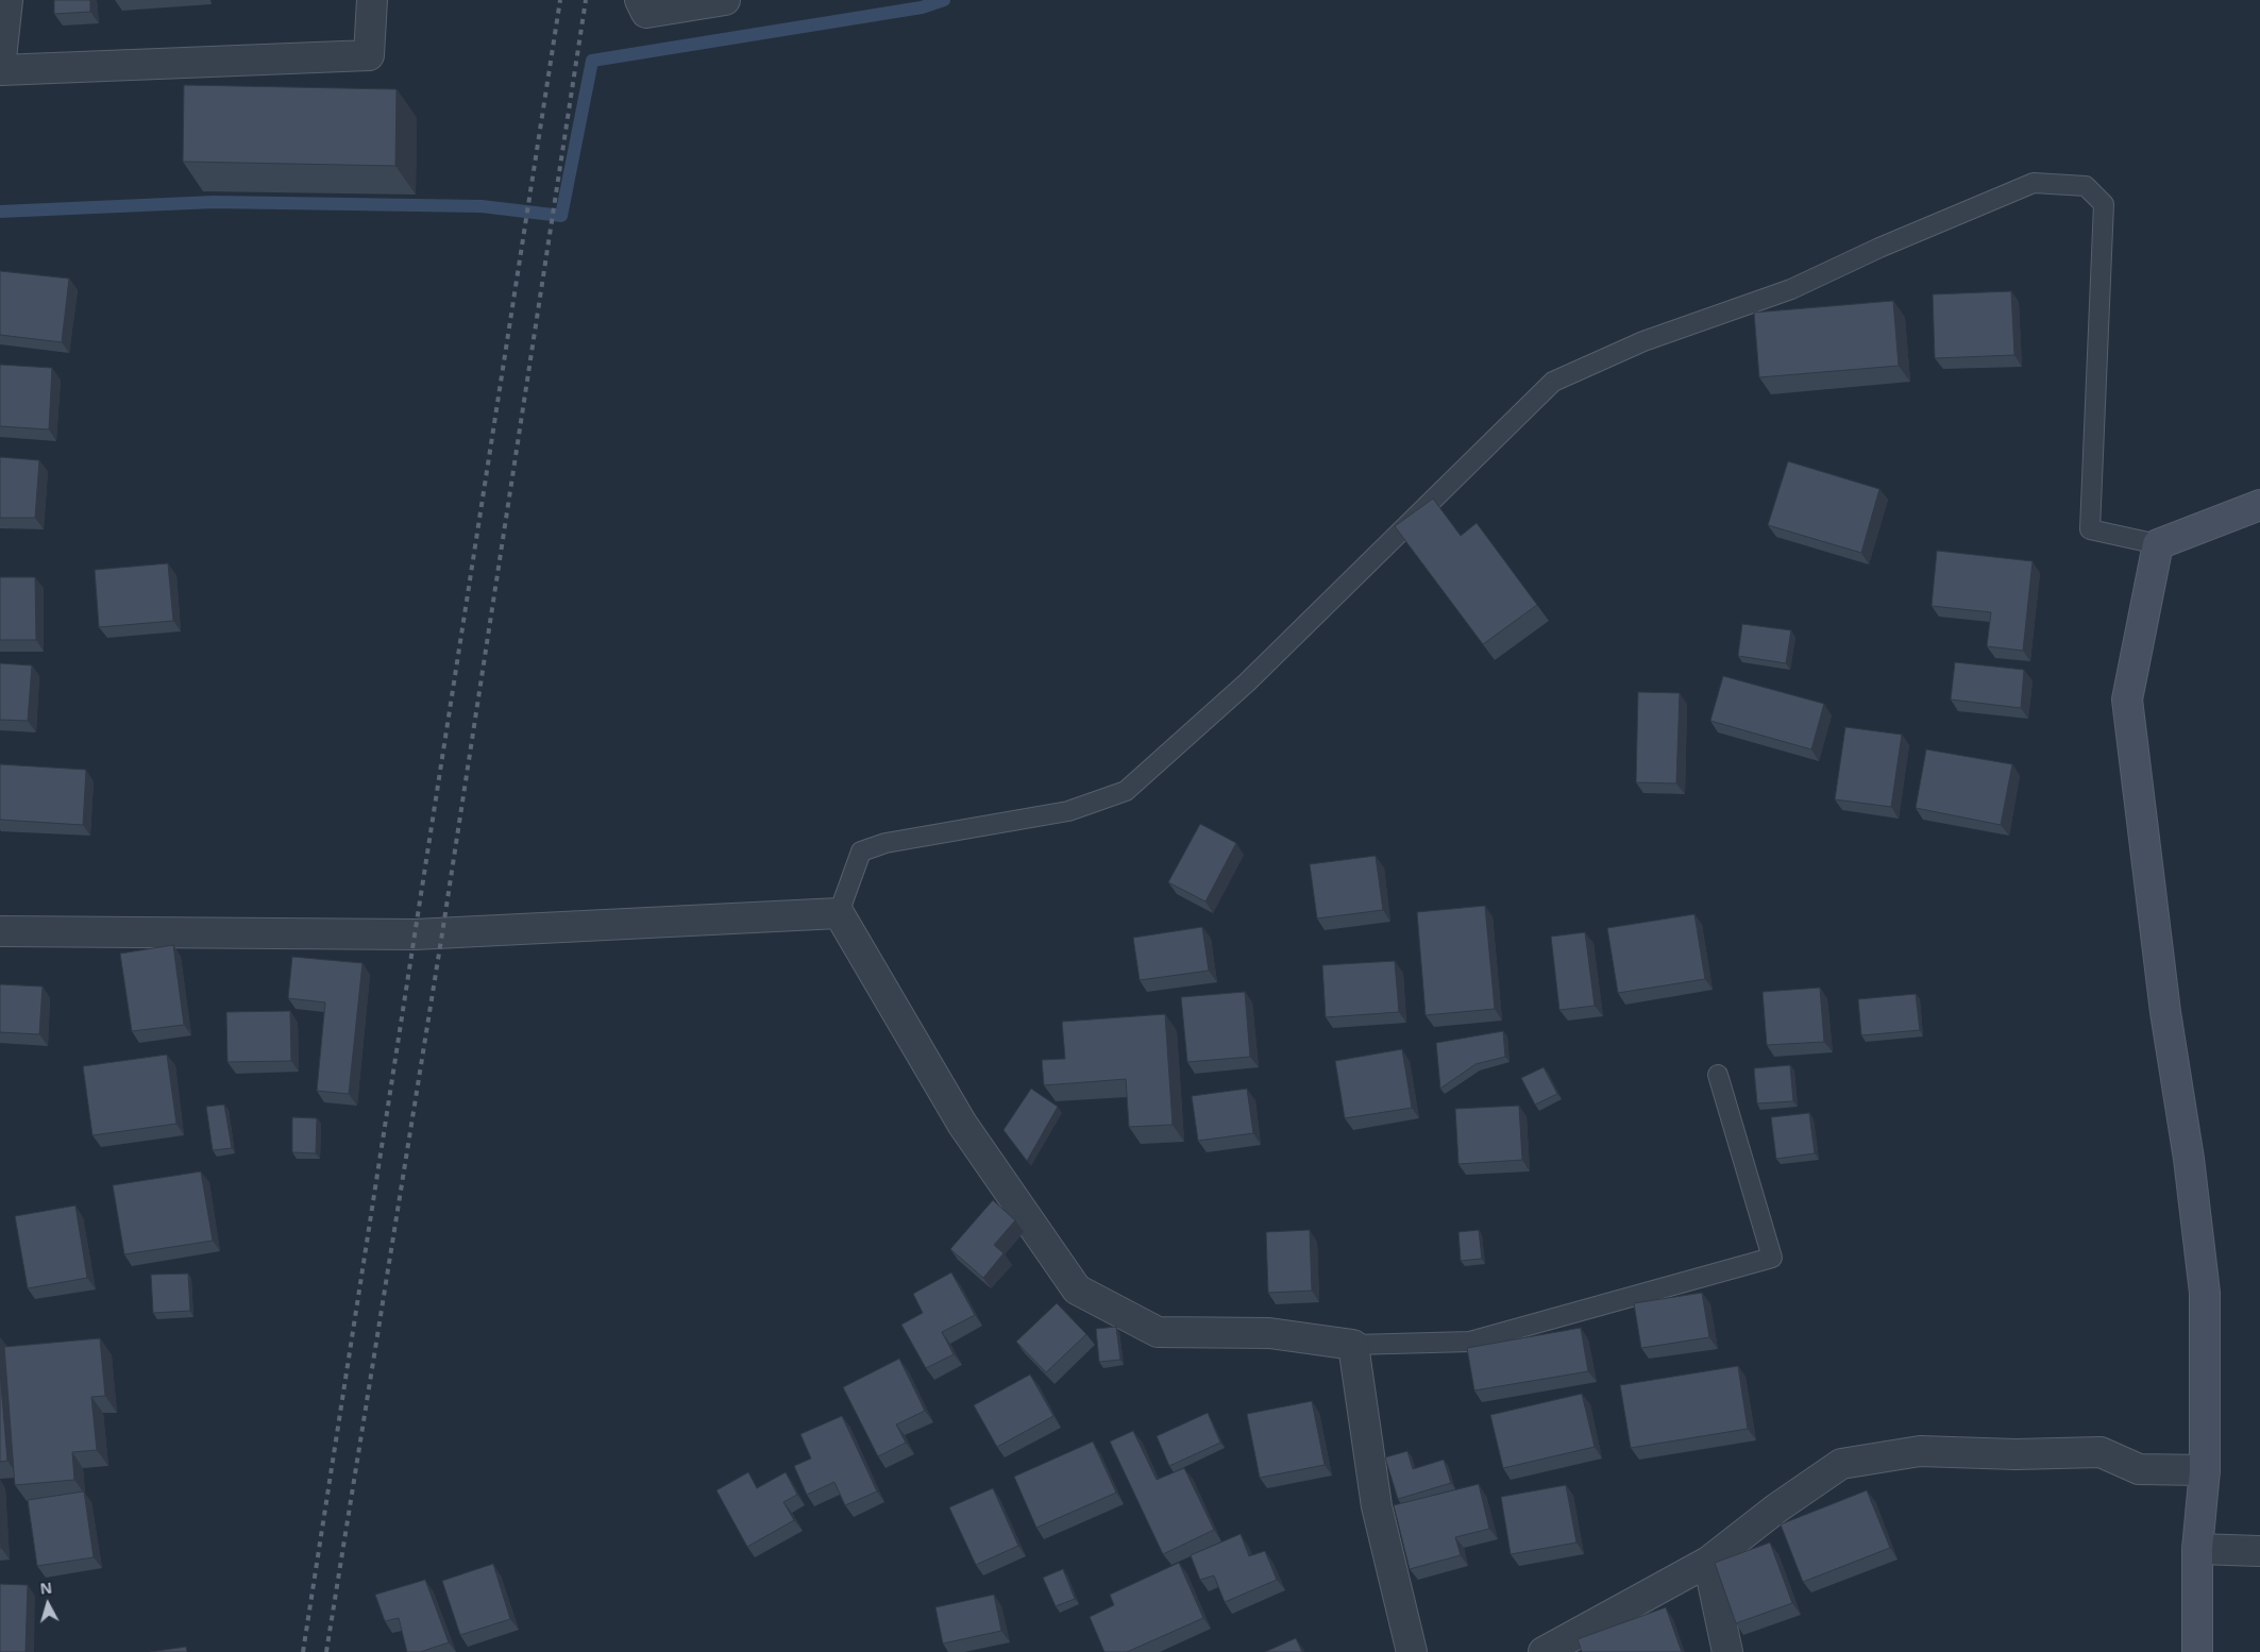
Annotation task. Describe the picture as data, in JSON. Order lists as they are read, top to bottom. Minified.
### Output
{"north":"top"}
